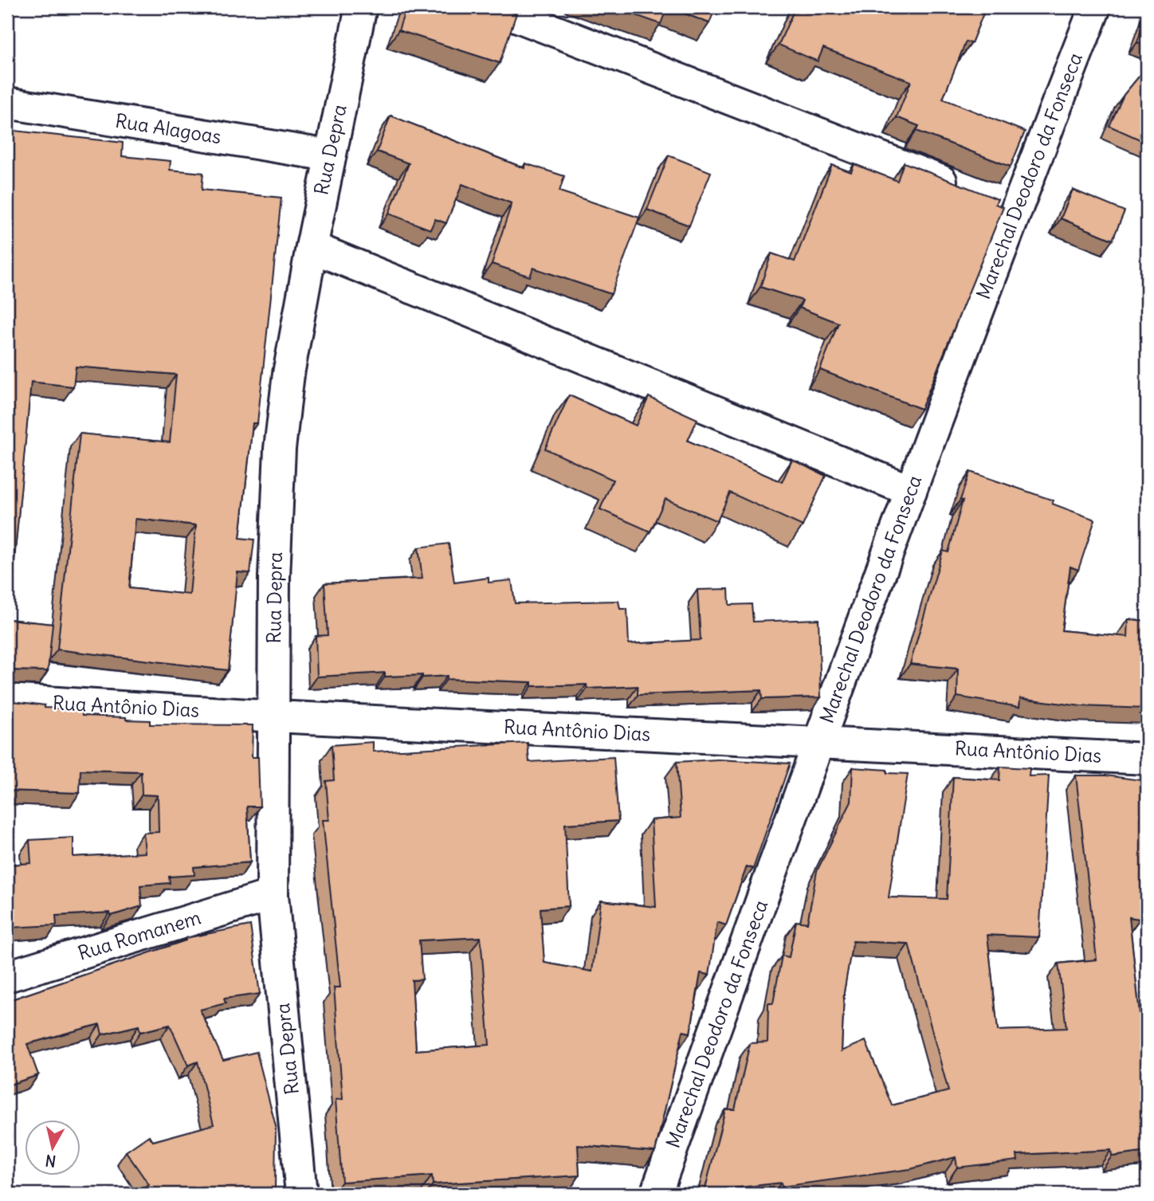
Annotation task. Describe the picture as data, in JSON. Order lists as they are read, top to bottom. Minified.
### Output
{"streets":{"street":["Rua Alagoas","Rua Depra","Marechal Deodoro da Fonseca","Rua Antônio Dias","Rua Romanem"]},"crossings":[["Rua Alagoas","Rua Depra"],["Rua Depra","Rua Antônio Dias"],["Rua Depra","Rua Romanem"],["Marechal Deodoro da Fonseca","Rua Antônio Dias"]],"north":"bottom"}
